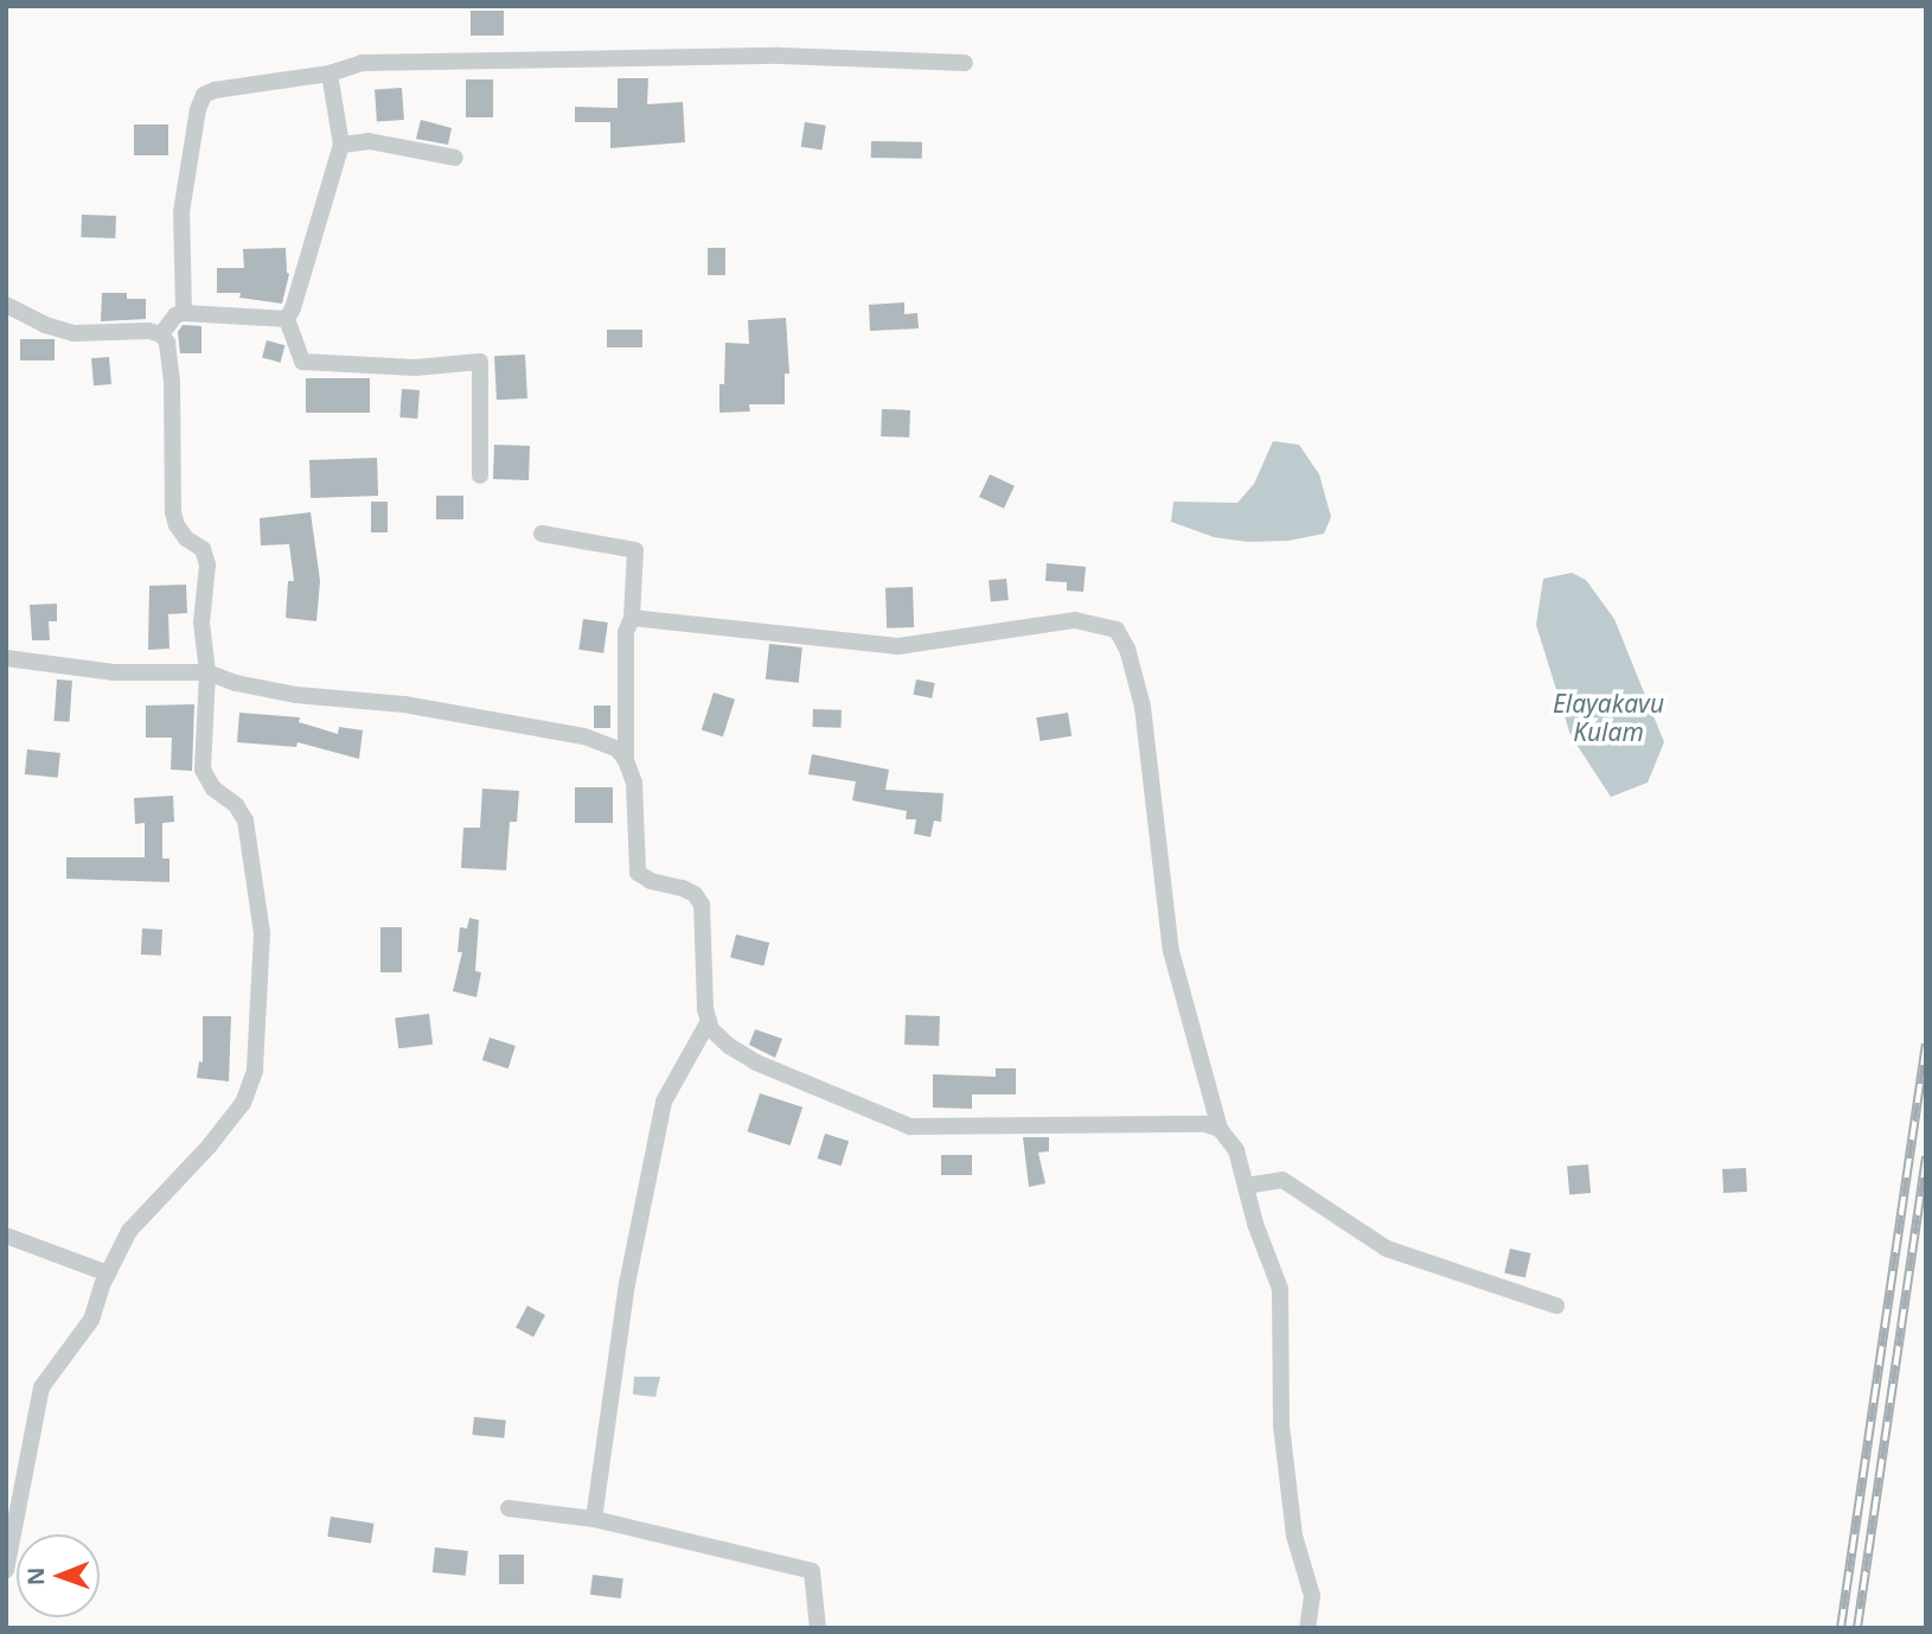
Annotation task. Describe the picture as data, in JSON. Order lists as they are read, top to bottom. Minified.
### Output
{"water":["Elayakavu Kulam"],"north":"left"}
